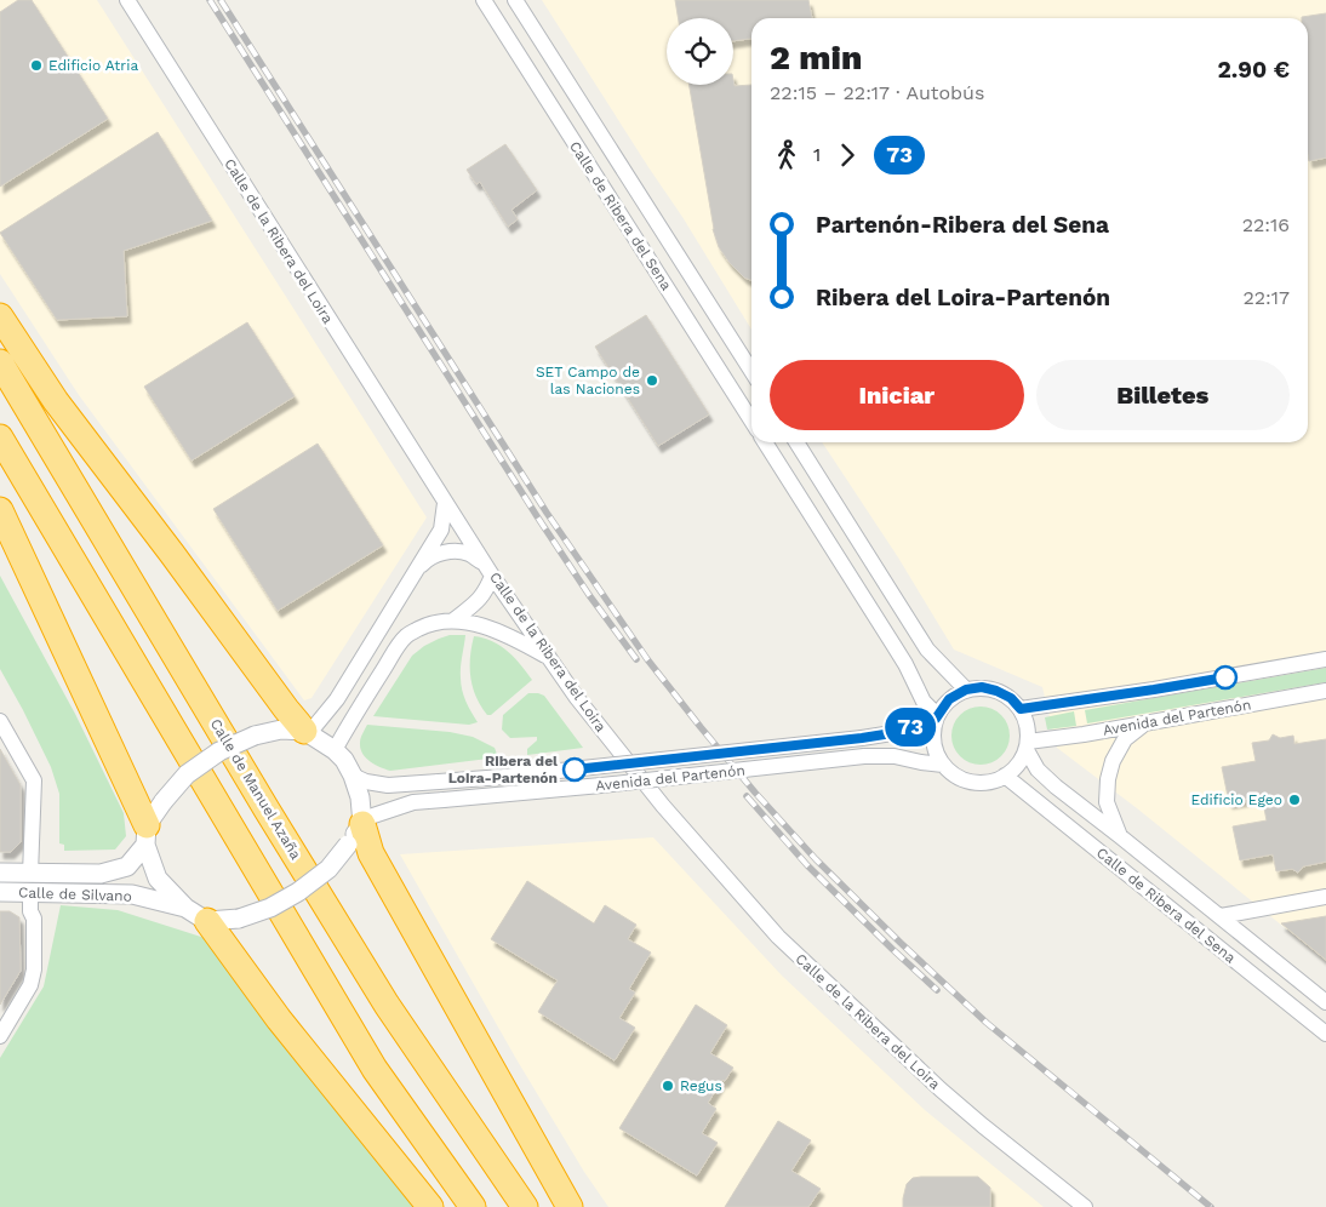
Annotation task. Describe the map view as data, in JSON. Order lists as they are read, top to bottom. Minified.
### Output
{"streets":{"highway":["Calle de Manuel Azaña"],"street":["Calle de Ribera del Sena","Calle de la Ribera del Loira","Avenida del Partenón","Calle de Silvano"]},"crossings":[["Calle de Ribera del Sena","Avenida del Partenón"],["Avenida del Partenón","Calle de Silvano"]],"places":["Edificio Atria","SET Campo de las Naciones","Ribera del Loira-Partenón","Edificio Egeo","Regus"],"lines":["bus line 73"],"page":{"on_map":"73","heading":["2 min","22:15 – 22:17 · Autobús","2.90 €"],"legs":["1","73"],"list":[{"name":"Partenón-Ribera del Sena","value":"22:16"},{"name":"Ribera del Loira-Partenón","value":"22:17"}],"buttons":["Iniciar","Billetes"]}}
